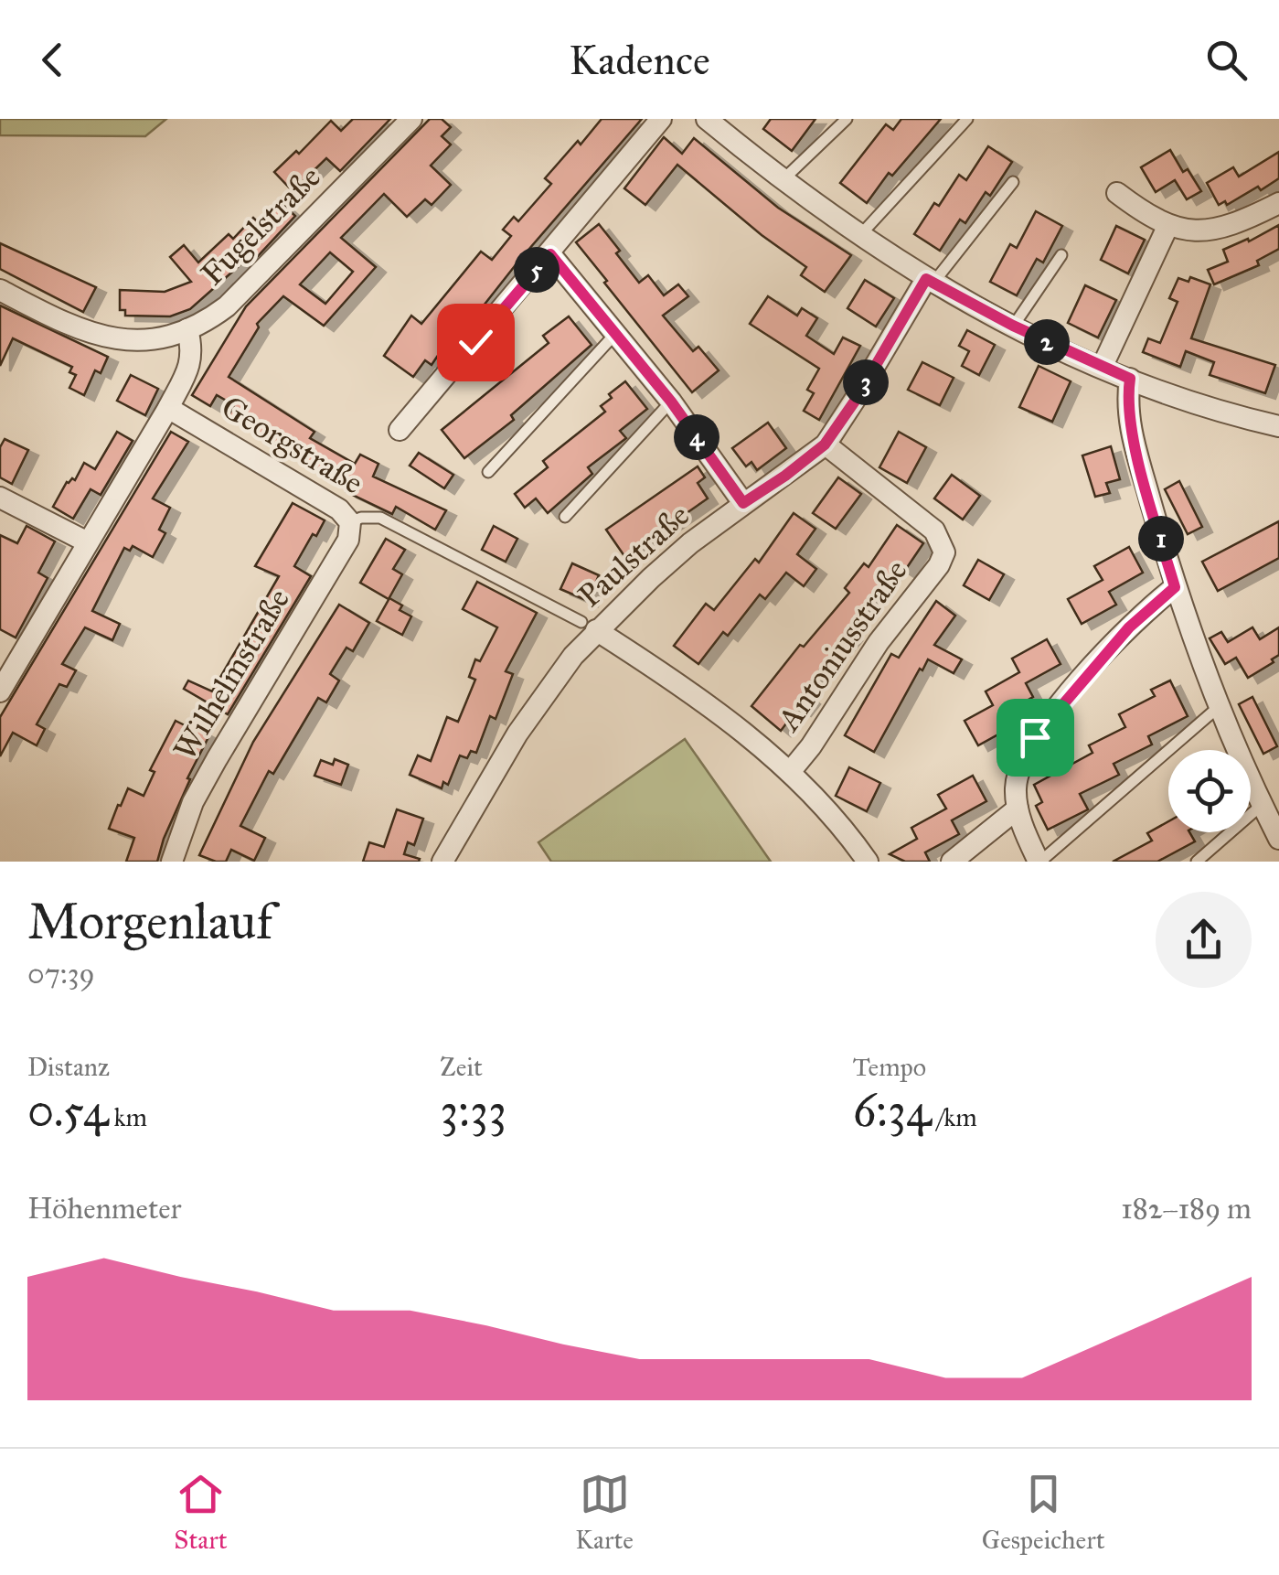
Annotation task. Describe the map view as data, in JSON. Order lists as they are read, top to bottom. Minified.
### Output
{"streets":{"street":["Fugelstraße","Georgstraße","Paulstraße","Antoniusstraße","Wilhelmstraße"]},"crossings":[["Georgstraße","Paulstraße"],["Georgstraße","Antoniusstraße"],["Georgstraße","Wilhelmstraße"],["Paulstraße","Antoniusstraße"]],"page":{"header":"Kadence","pins":["5","2","3","4","1"],"heading":["Morgenlauf","07:39"],"stats":[["Distanz","0.54 km"],["Zeit","3:33"],["Tempo","6:34 /km"]],"chart":["Höhenmeter","182–189 m"],"tabs":["Start","Karte","Gespeichert"]}}
